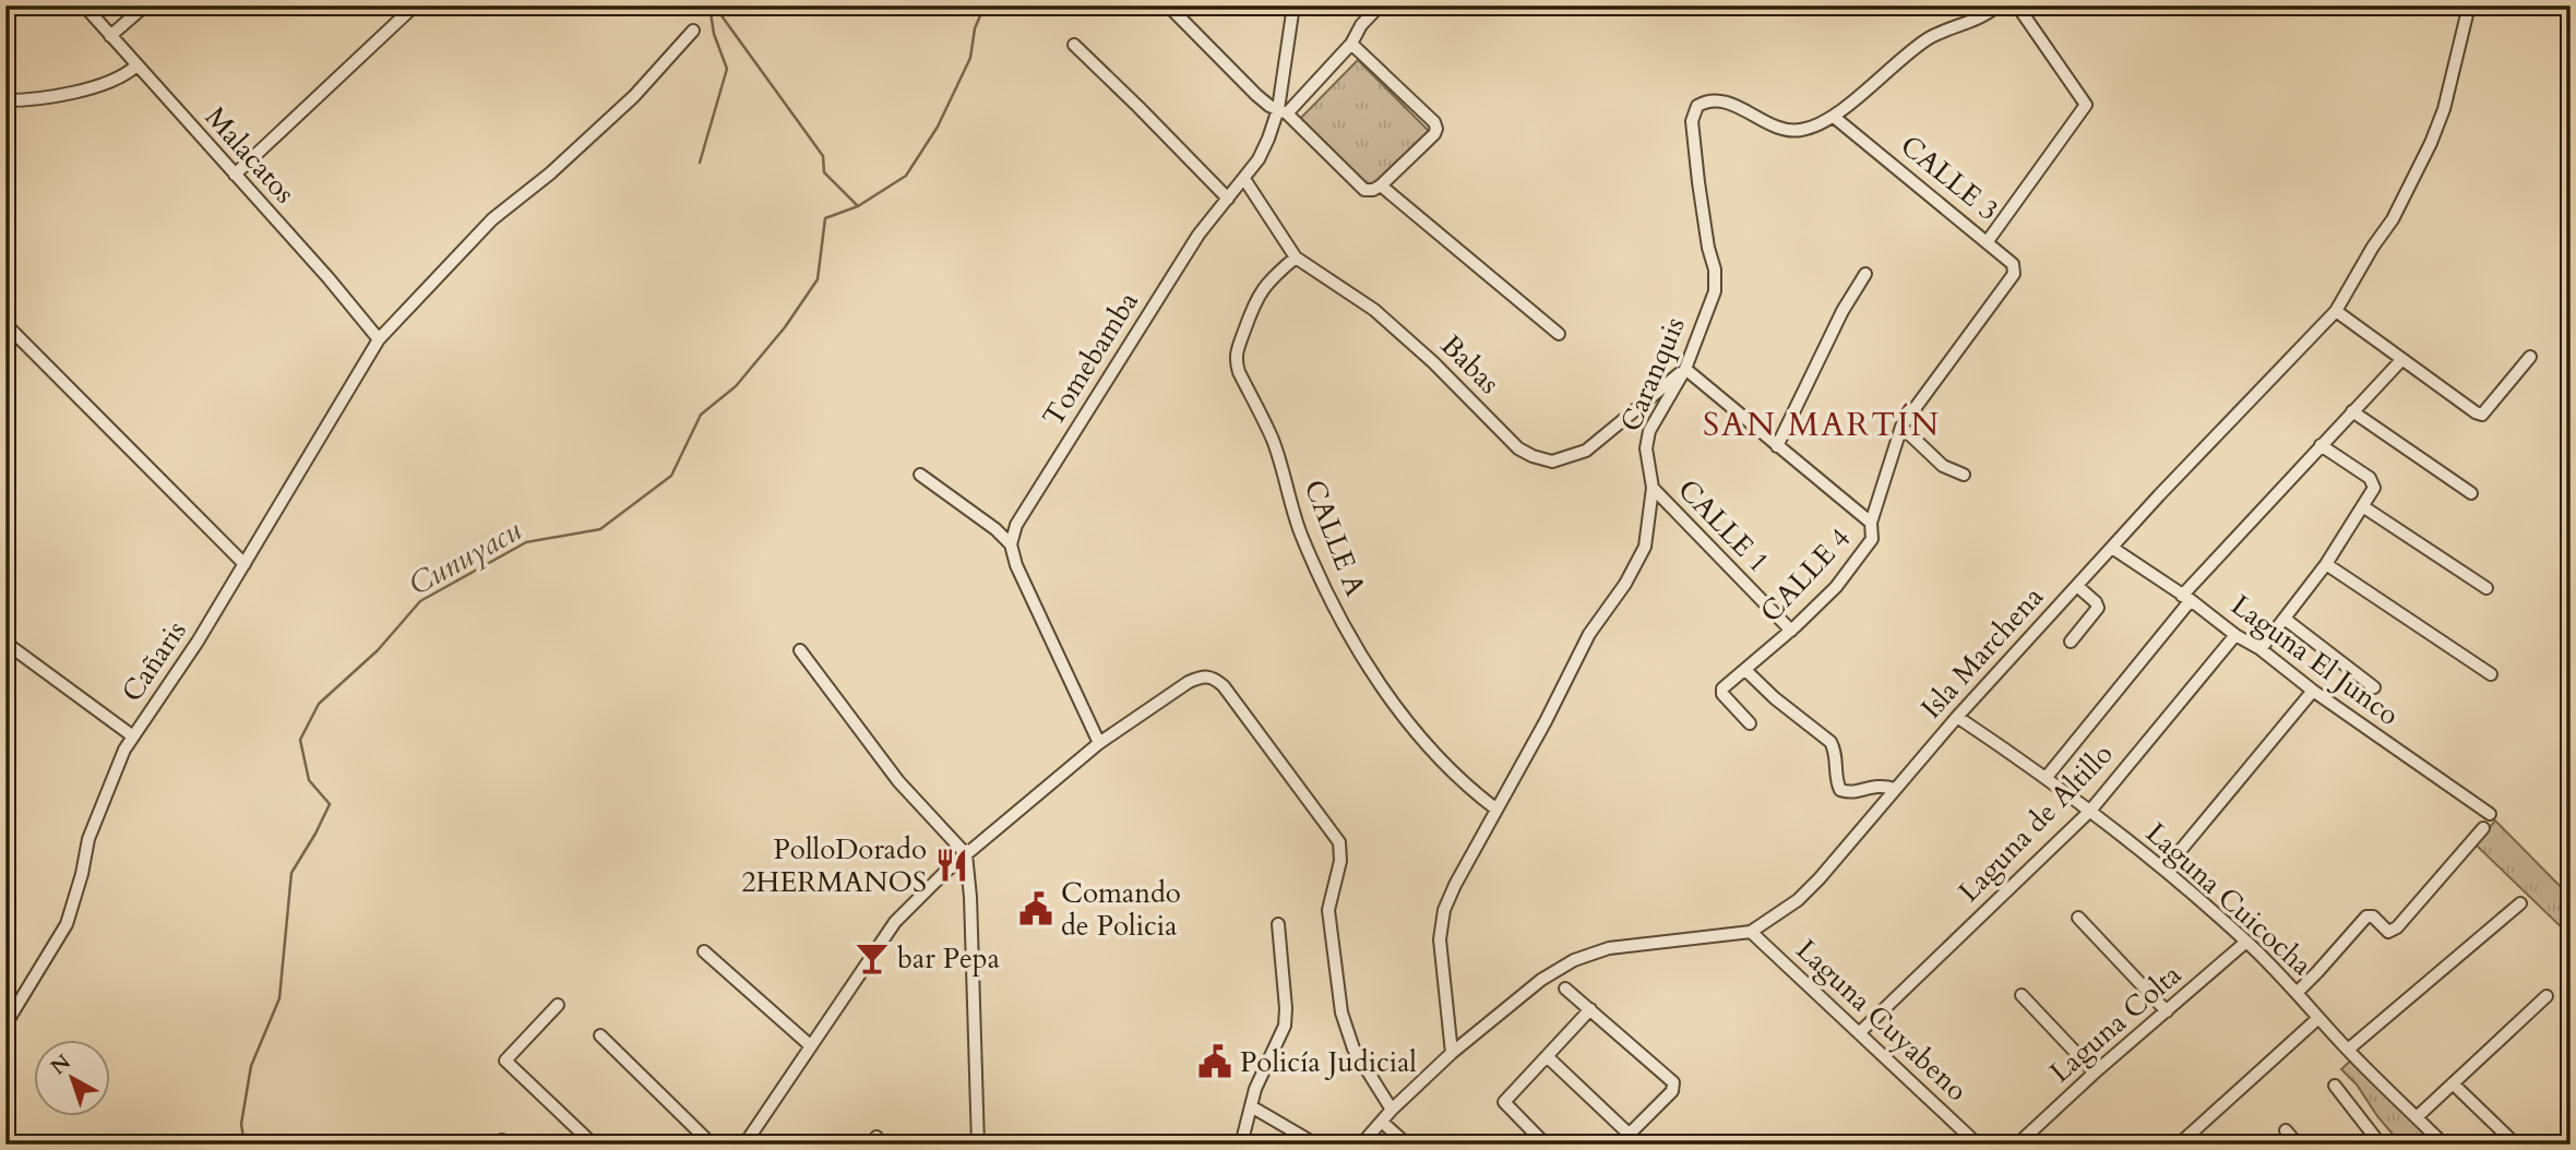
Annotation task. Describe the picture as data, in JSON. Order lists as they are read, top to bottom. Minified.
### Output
{"streets":{"street":["Malacatos","CALLE 3","Tomebamba","Babas","Caranquis","CALLE 1","CALLE A","CALLE 4","Isla Marchena","Laguna El Junco","Cañaris","Laguna de Altillo","Laguna Cuicocha","Laguna Cuyabeno","Laguna Colta"]},"crossings":[["Malacatos","Cañaris"],["CALLE 3","Caranquis"],["CALLE 3","CALLE 4"],["Tomebamba","Babas"],["Babas","Caranquis"],["Babas","CALLE A"],["Caranquis","CALLE 1"],["Caranquis","CALLE A"],["Caranquis","Isla Marchena"],["CALLE 1","CALLE 4"],["Isla Marchena","Laguna El Junco"],["Isla Marchena","Laguna Cuicocha"],["Isla Marchena","Laguna Cuyabeno"],["Laguna El Junco","Laguna de Altillo"],["Laguna de Altillo","Laguna Cuicocha"],["Laguna de Altillo","Laguna Cuyabeno"],["Laguna Cuicocha","Laguna Colta"]],"districts":["SAN MARTÍN"],"water":["Cunuyacu"],"places":{"restaurant":["PolloDorado 2HERMANOS"],"public building":["Comando de Policia","Policía Judicial"],"bar":["bar Pepa"]},"north":"top left"}
